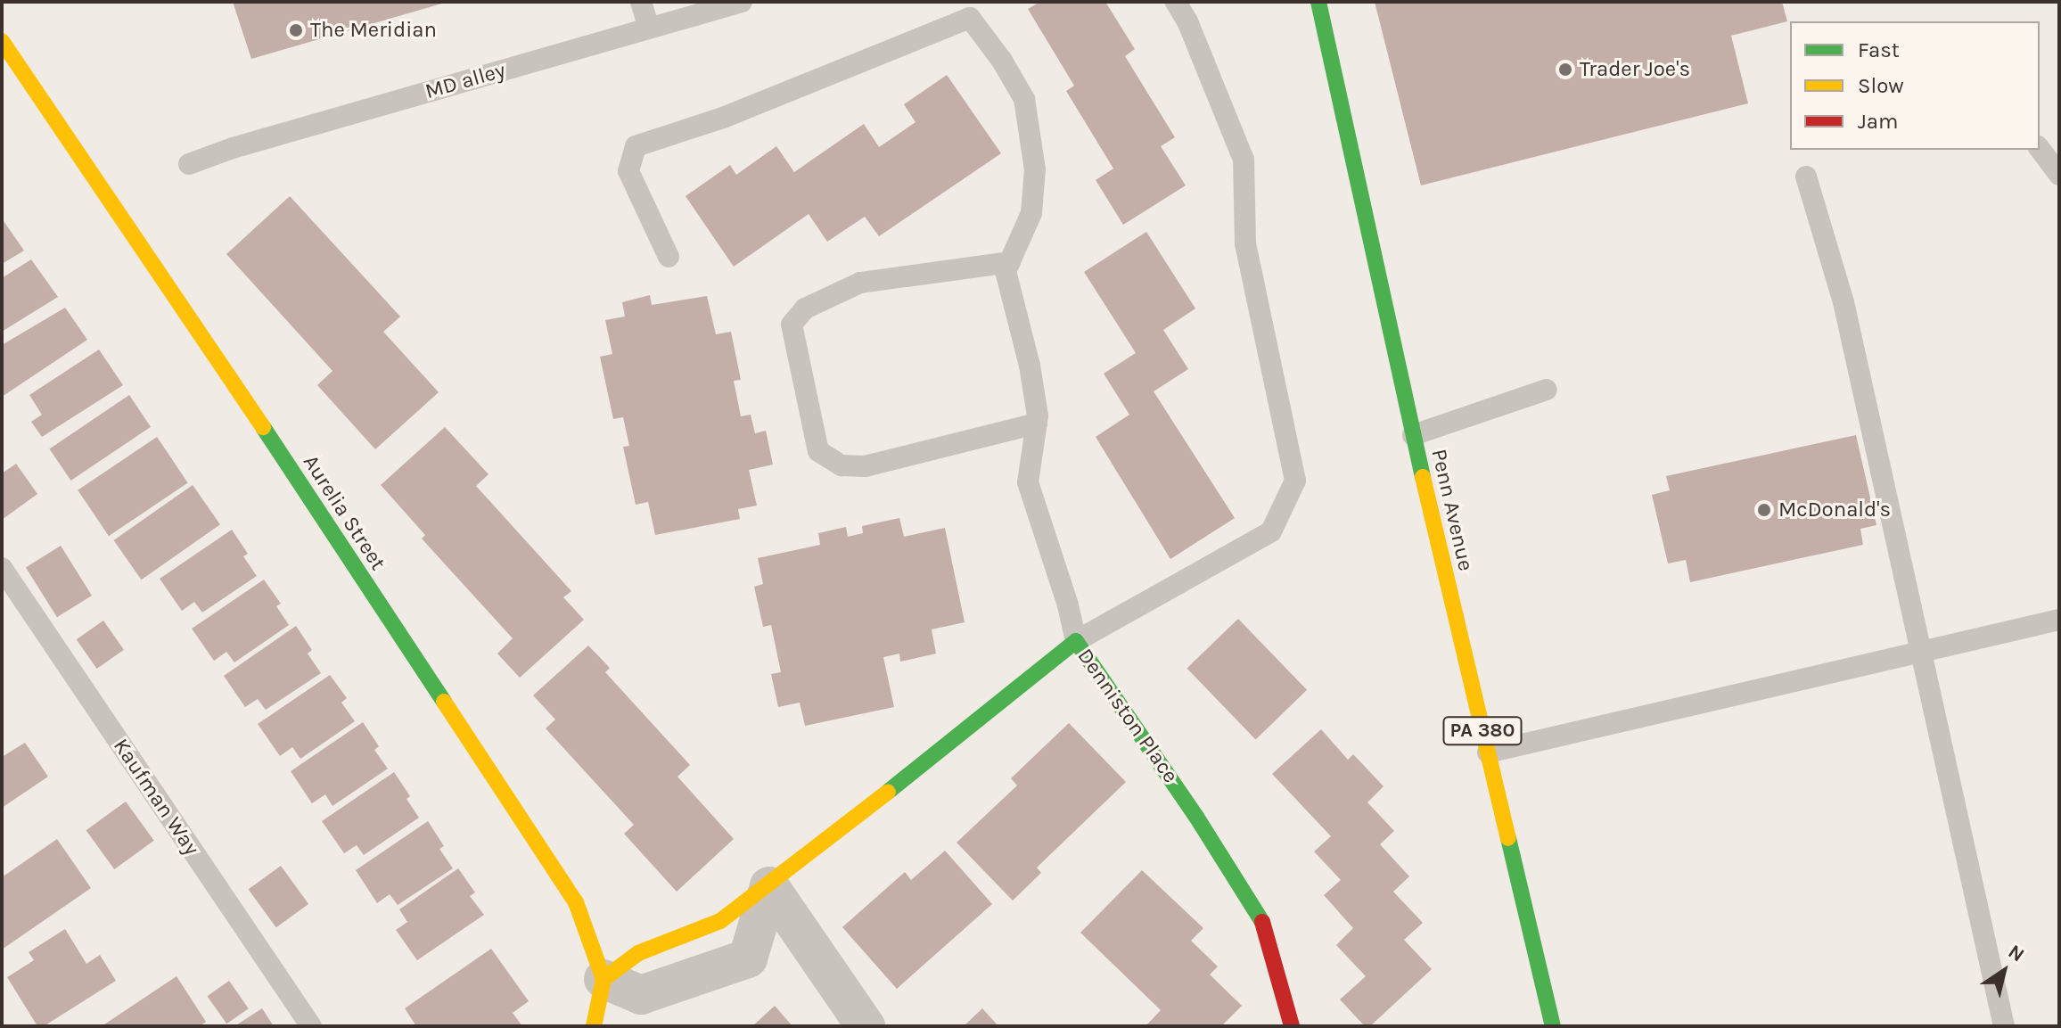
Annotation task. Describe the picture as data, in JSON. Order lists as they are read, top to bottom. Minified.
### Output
{"streets":{"street":["Penn Avenue","Aurelia Street","Denniston Place","PA 380"],"lane":["MD alley","Kaufman Way"]},"places":["The Meridian","Trader Joe's","McDonald's"],"legend":["Fast","Slow","Jam"],"north":"top right"}
